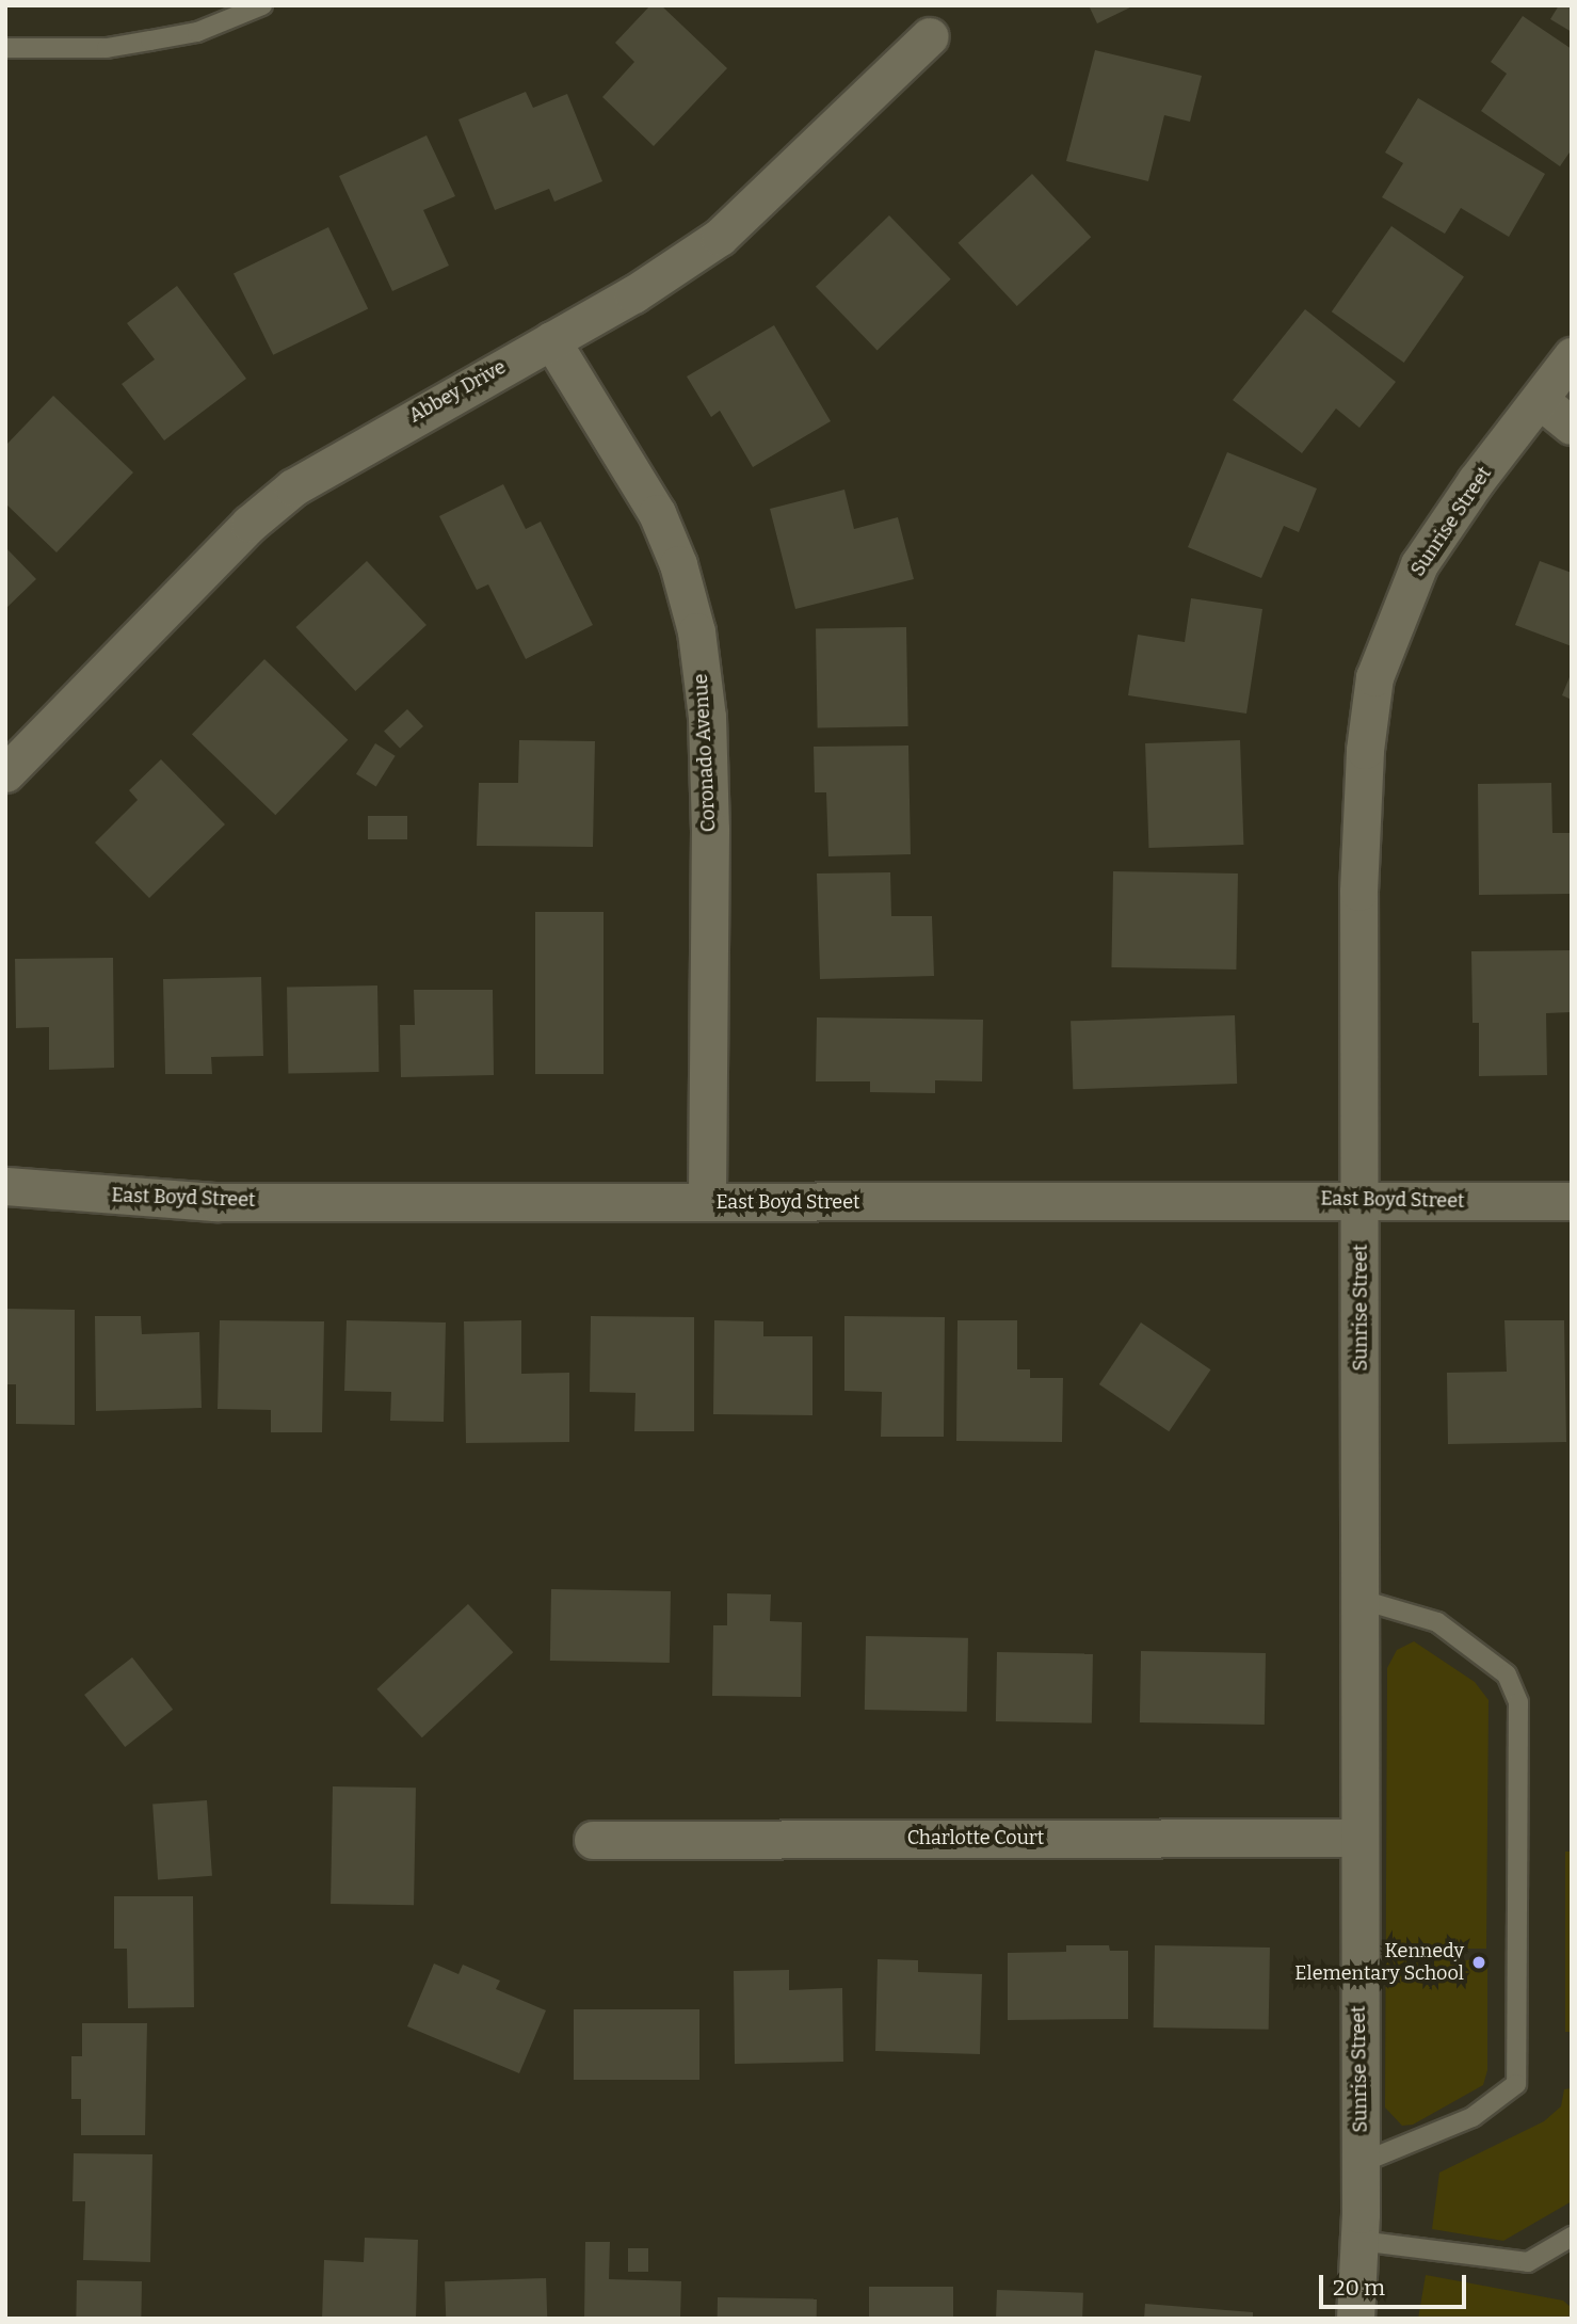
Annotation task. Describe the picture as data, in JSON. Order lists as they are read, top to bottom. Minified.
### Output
{"streets":{"street":["Abbey Drive","Sunrise Street","Coronado Avenue","East Boyd Street","Charlotte Court"]},"crossings":[["Abbey Drive","Coronado Avenue"],["Sunrise Street","East Boyd Street"],["Sunrise Street","Charlotte Court"],["Coronado Avenue","East Boyd Street"]],"places":["Kennedy Elementary School"],"scale_bar":"20 m"}
